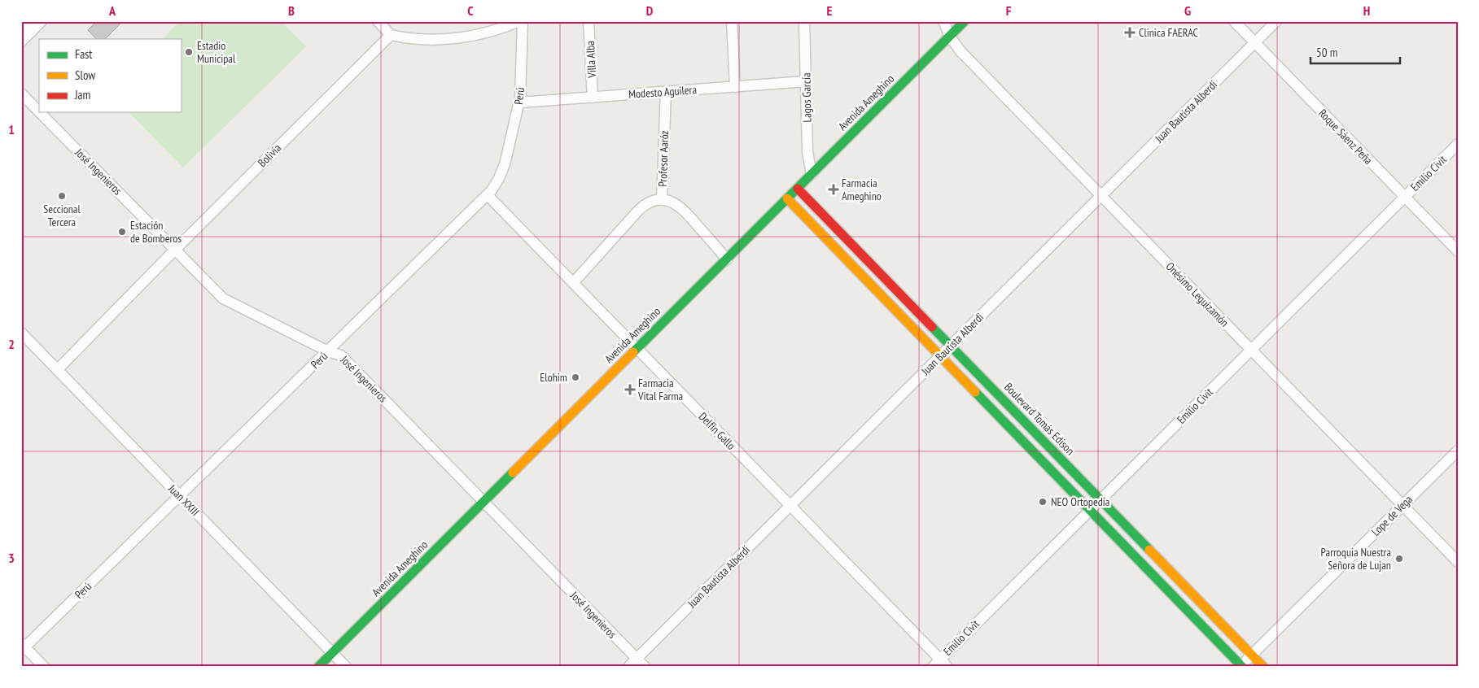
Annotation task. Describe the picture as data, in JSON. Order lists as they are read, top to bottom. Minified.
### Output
{"streets":{"main road":["Avenida Ameghino","Boulevard Tomás Edison"],"street":["Villa Alba","Modesto Aguilera","Perú","Lagos García","Juan Bautista Alberdi","Roque Sáenz Peña","Bolivia","Profesor Aaróz","José Ingenieros","Emilio Civit","Onésimo Leguizamón","Delfín Gallo","Juan XXIII","Lope de Vega"]},"crossings":[["Villa Alba","Modesto Aguilera"],["Modesto Aguilera","Perú"],["Modesto Aguilera","Lagos García"],["Modesto Aguilera","Profesor Aaróz"],["Perú","José Ingenieros"],["Perú","Delfín Gallo"],["Perú","Juan XXIII"],["Lagos García","Avenida Ameghino"],["Avenida Ameghino","José Ingenieros"],["Avenida Ameghino","Onésimo Leguizamón"],["Avenida Ameghino","Boulevard Tomás Edison"],["Avenida Ameghino","Delfín Gallo"],["Avenida Ameghino","Juan XXIII"],["Juan Bautista Alberdi","Roque Sáenz Peña"],["Juan Bautista Alberdi","José Ingenieros"],["Juan Bautista Alberdi","Onésimo Leguizamón"],["Juan Bautista Alberdi","Boulevard Tomás Edison"],["Juan Bautista Alberdi","Delfín Gallo"],["Roque Sáenz Peña","Emilio Civit"],["Bolivia","José Ingenieros"],["Bolivia","Juan XXIII"],["Profesor Aaróz","Delfín Gallo"],["Emilio Civit","Onésimo Leguizamón"],["Emilio Civit","Boulevard Tomás Edison"],["Emilio Civit","Delfín Gallo"],["Onésimo Leguizamón","Lope de Vega"],["Boulevard Tomás Edison","Lope de Vega"]],"places":{"health":["Clinica FAERAC","Farmacia Ameghino","Farmacia Vital Farma"],"other":["Estadio Municipal","Seccional Tercera","Estación de Bomberos","Elohim","NEO Ortopedia","Parroquia Nuestra Señora de Lujan"]},"legend":["Fast","Slow","Jam"],"scale_bar":"50 m","grid":{"columns":["A","B","C","D","E","F","G","H"],"rows":["1","2","3"]}}
